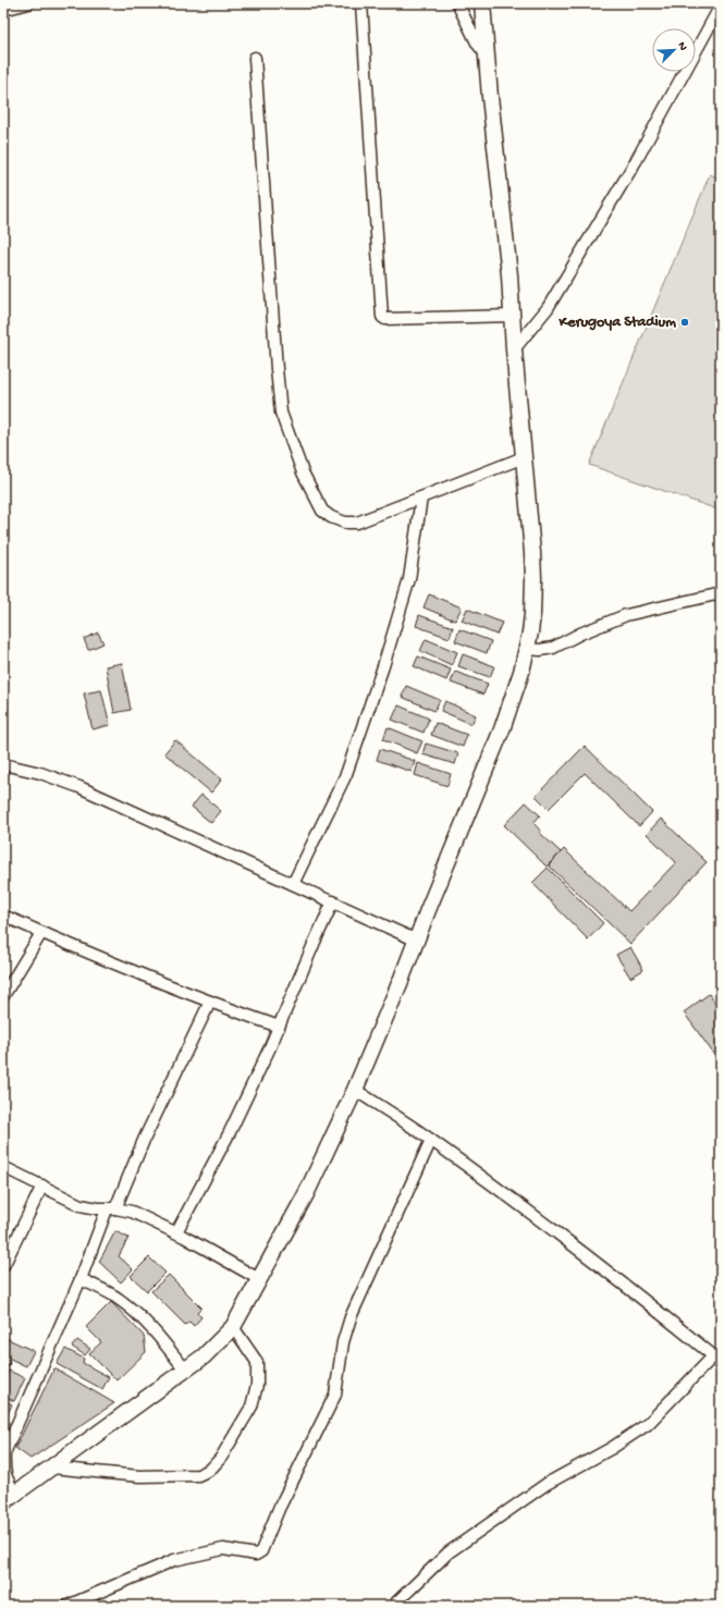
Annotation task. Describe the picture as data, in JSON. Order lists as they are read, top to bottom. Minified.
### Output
{"places":["Kerugoya Stadium"],"north":"top right"}
